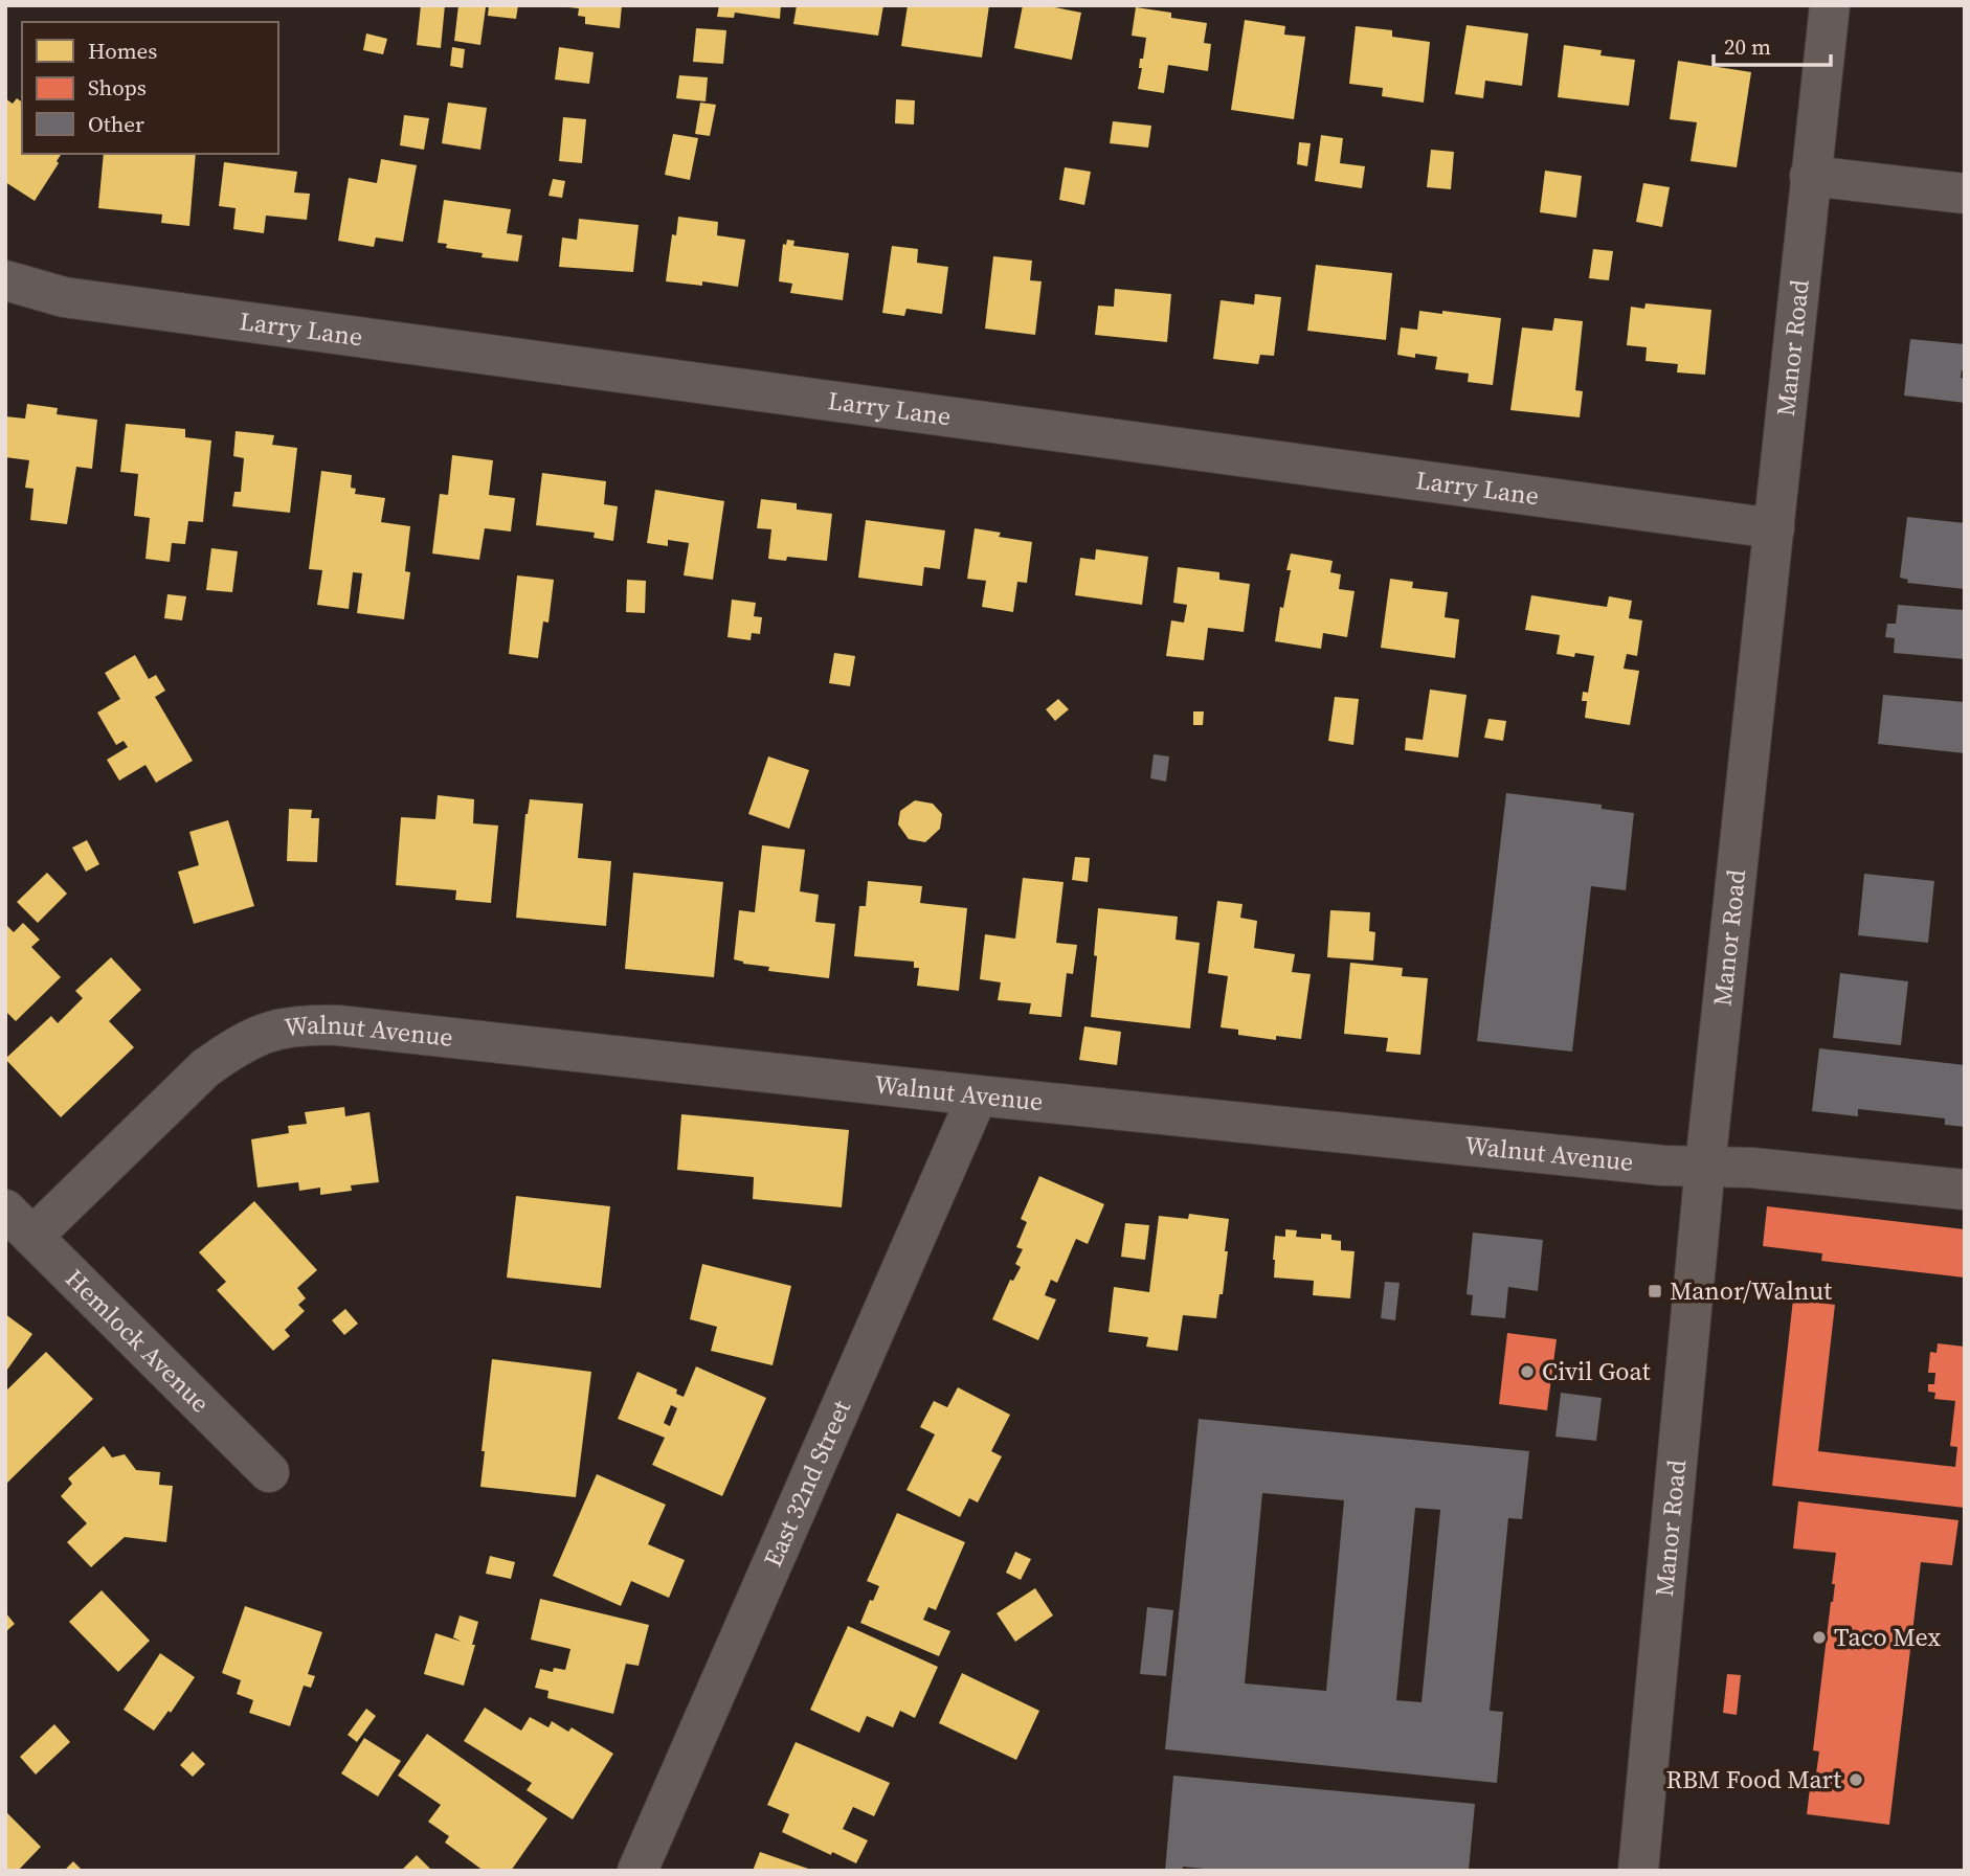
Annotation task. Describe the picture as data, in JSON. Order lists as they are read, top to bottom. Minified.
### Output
{"streets":{"street":["Larry Lane","Manor Road","Walnut Avenue","Hemlock Avenue","East 32nd Street"]},"crossings":[["Larry Lane","Manor Road"],["Manor Road","Walnut Avenue"],["Walnut Avenue","Hemlock Avenue"],["Walnut Avenue","East 32nd Street"]],"places":{"transit":["Manor/Walnut"],"other":["Civil Goat","Taco Mex","RBM Food Mart"]},"legend":["Homes","Shops","Other"],"scale_bar":"20 m"}
